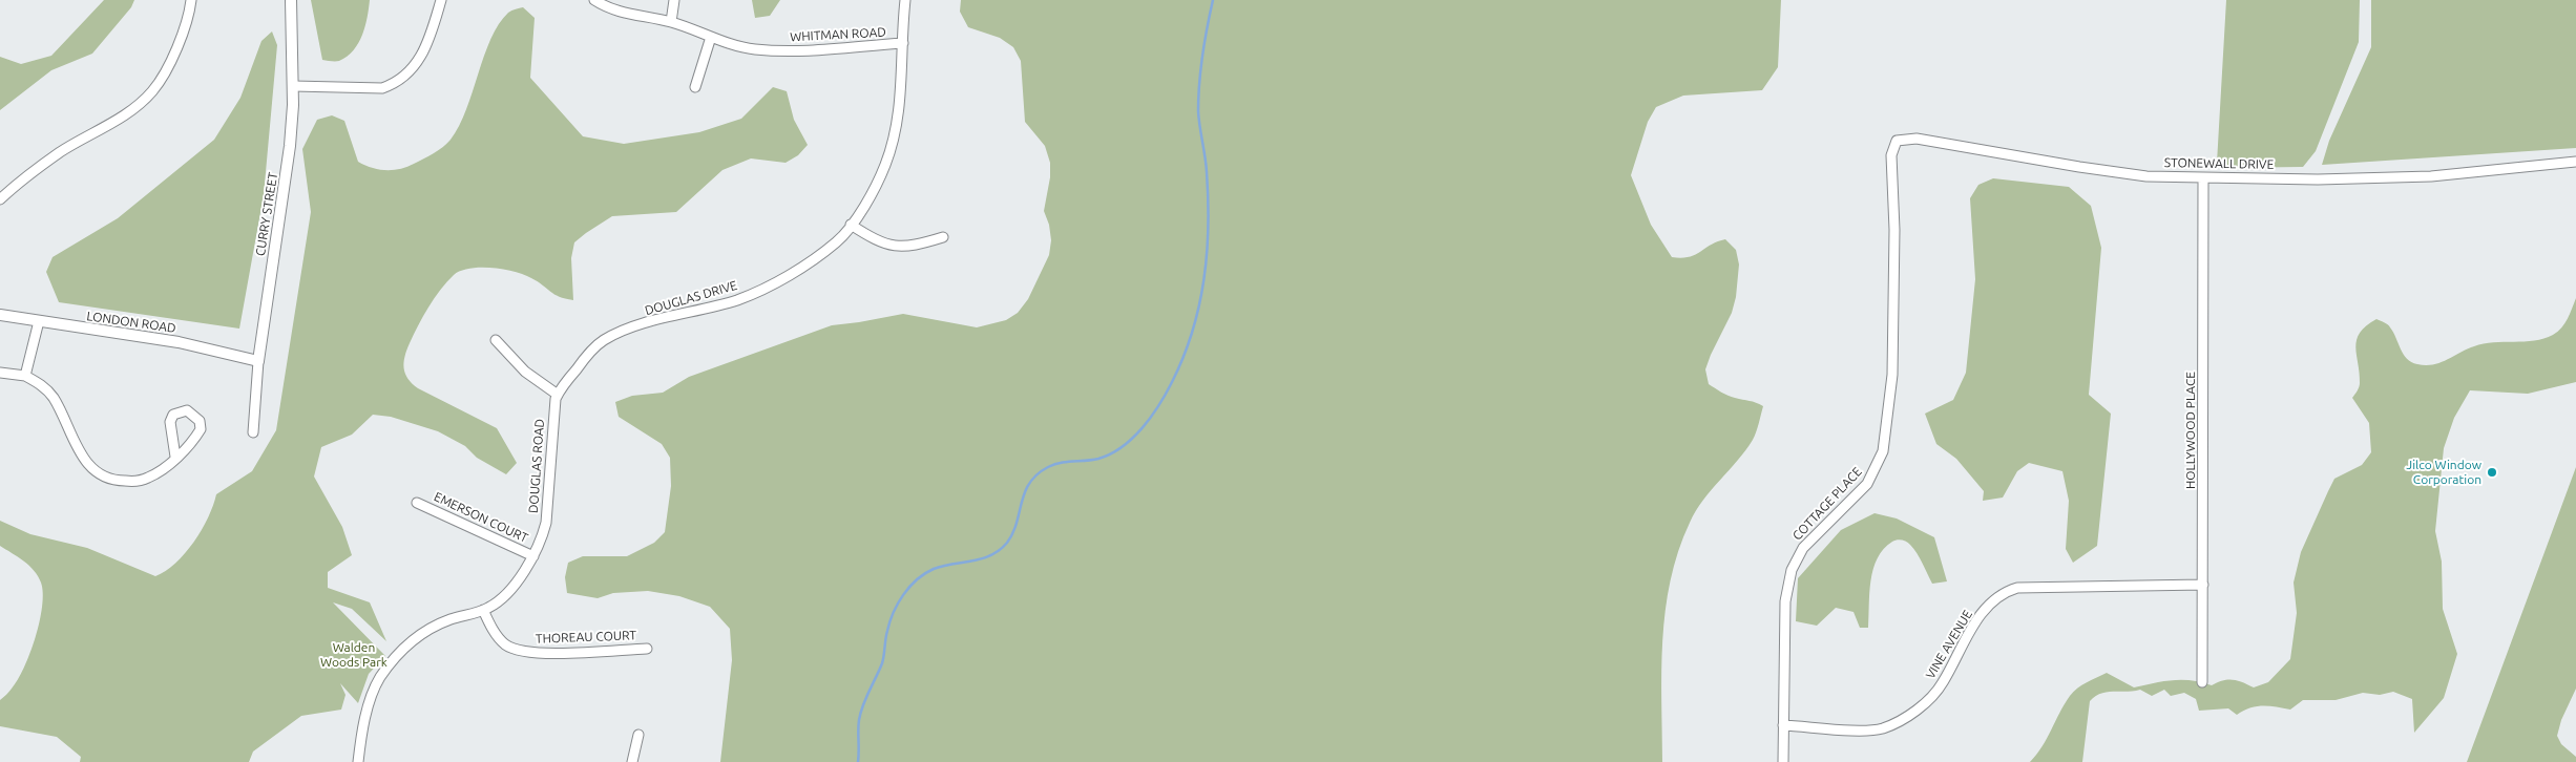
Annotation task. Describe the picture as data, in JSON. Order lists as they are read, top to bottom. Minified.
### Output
{"streets":{"street":["WHITMAN ROAD","STONEWALL DRIVE","CURRY STREET","DOUGLAS DRIVE","LONDON ROAD","HOLLYWOOD PLACE","DOUGLAS ROAD","COTTAGE PLACE","EMERSON COURT","THOREAU COURT","VINE AVENUE"]},"crossings":[["WHITMAN ROAD","DOUGLAS DRIVE"],["STONEWALL DRIVE","HOLLYWOOD PLACE"],["STONEWALL DRIVE","COTTAGE PLACE"],["CURRY STREET","LONDON ROAD"],["DOUGLAS DRIVE","DOUGLAS ROAD"],["HOLLYWOOD PLACE","VINE AVENUE"],["DOUGLAS ROAD","EMERSON COURT"],["DOUGLAS ROAD","THOREAU COURT"],["COTTAGE PLACE","VINE AVENUE"]],"parks":["Walden Woods Park"],"places":["Jilco Window Corporation"]}
